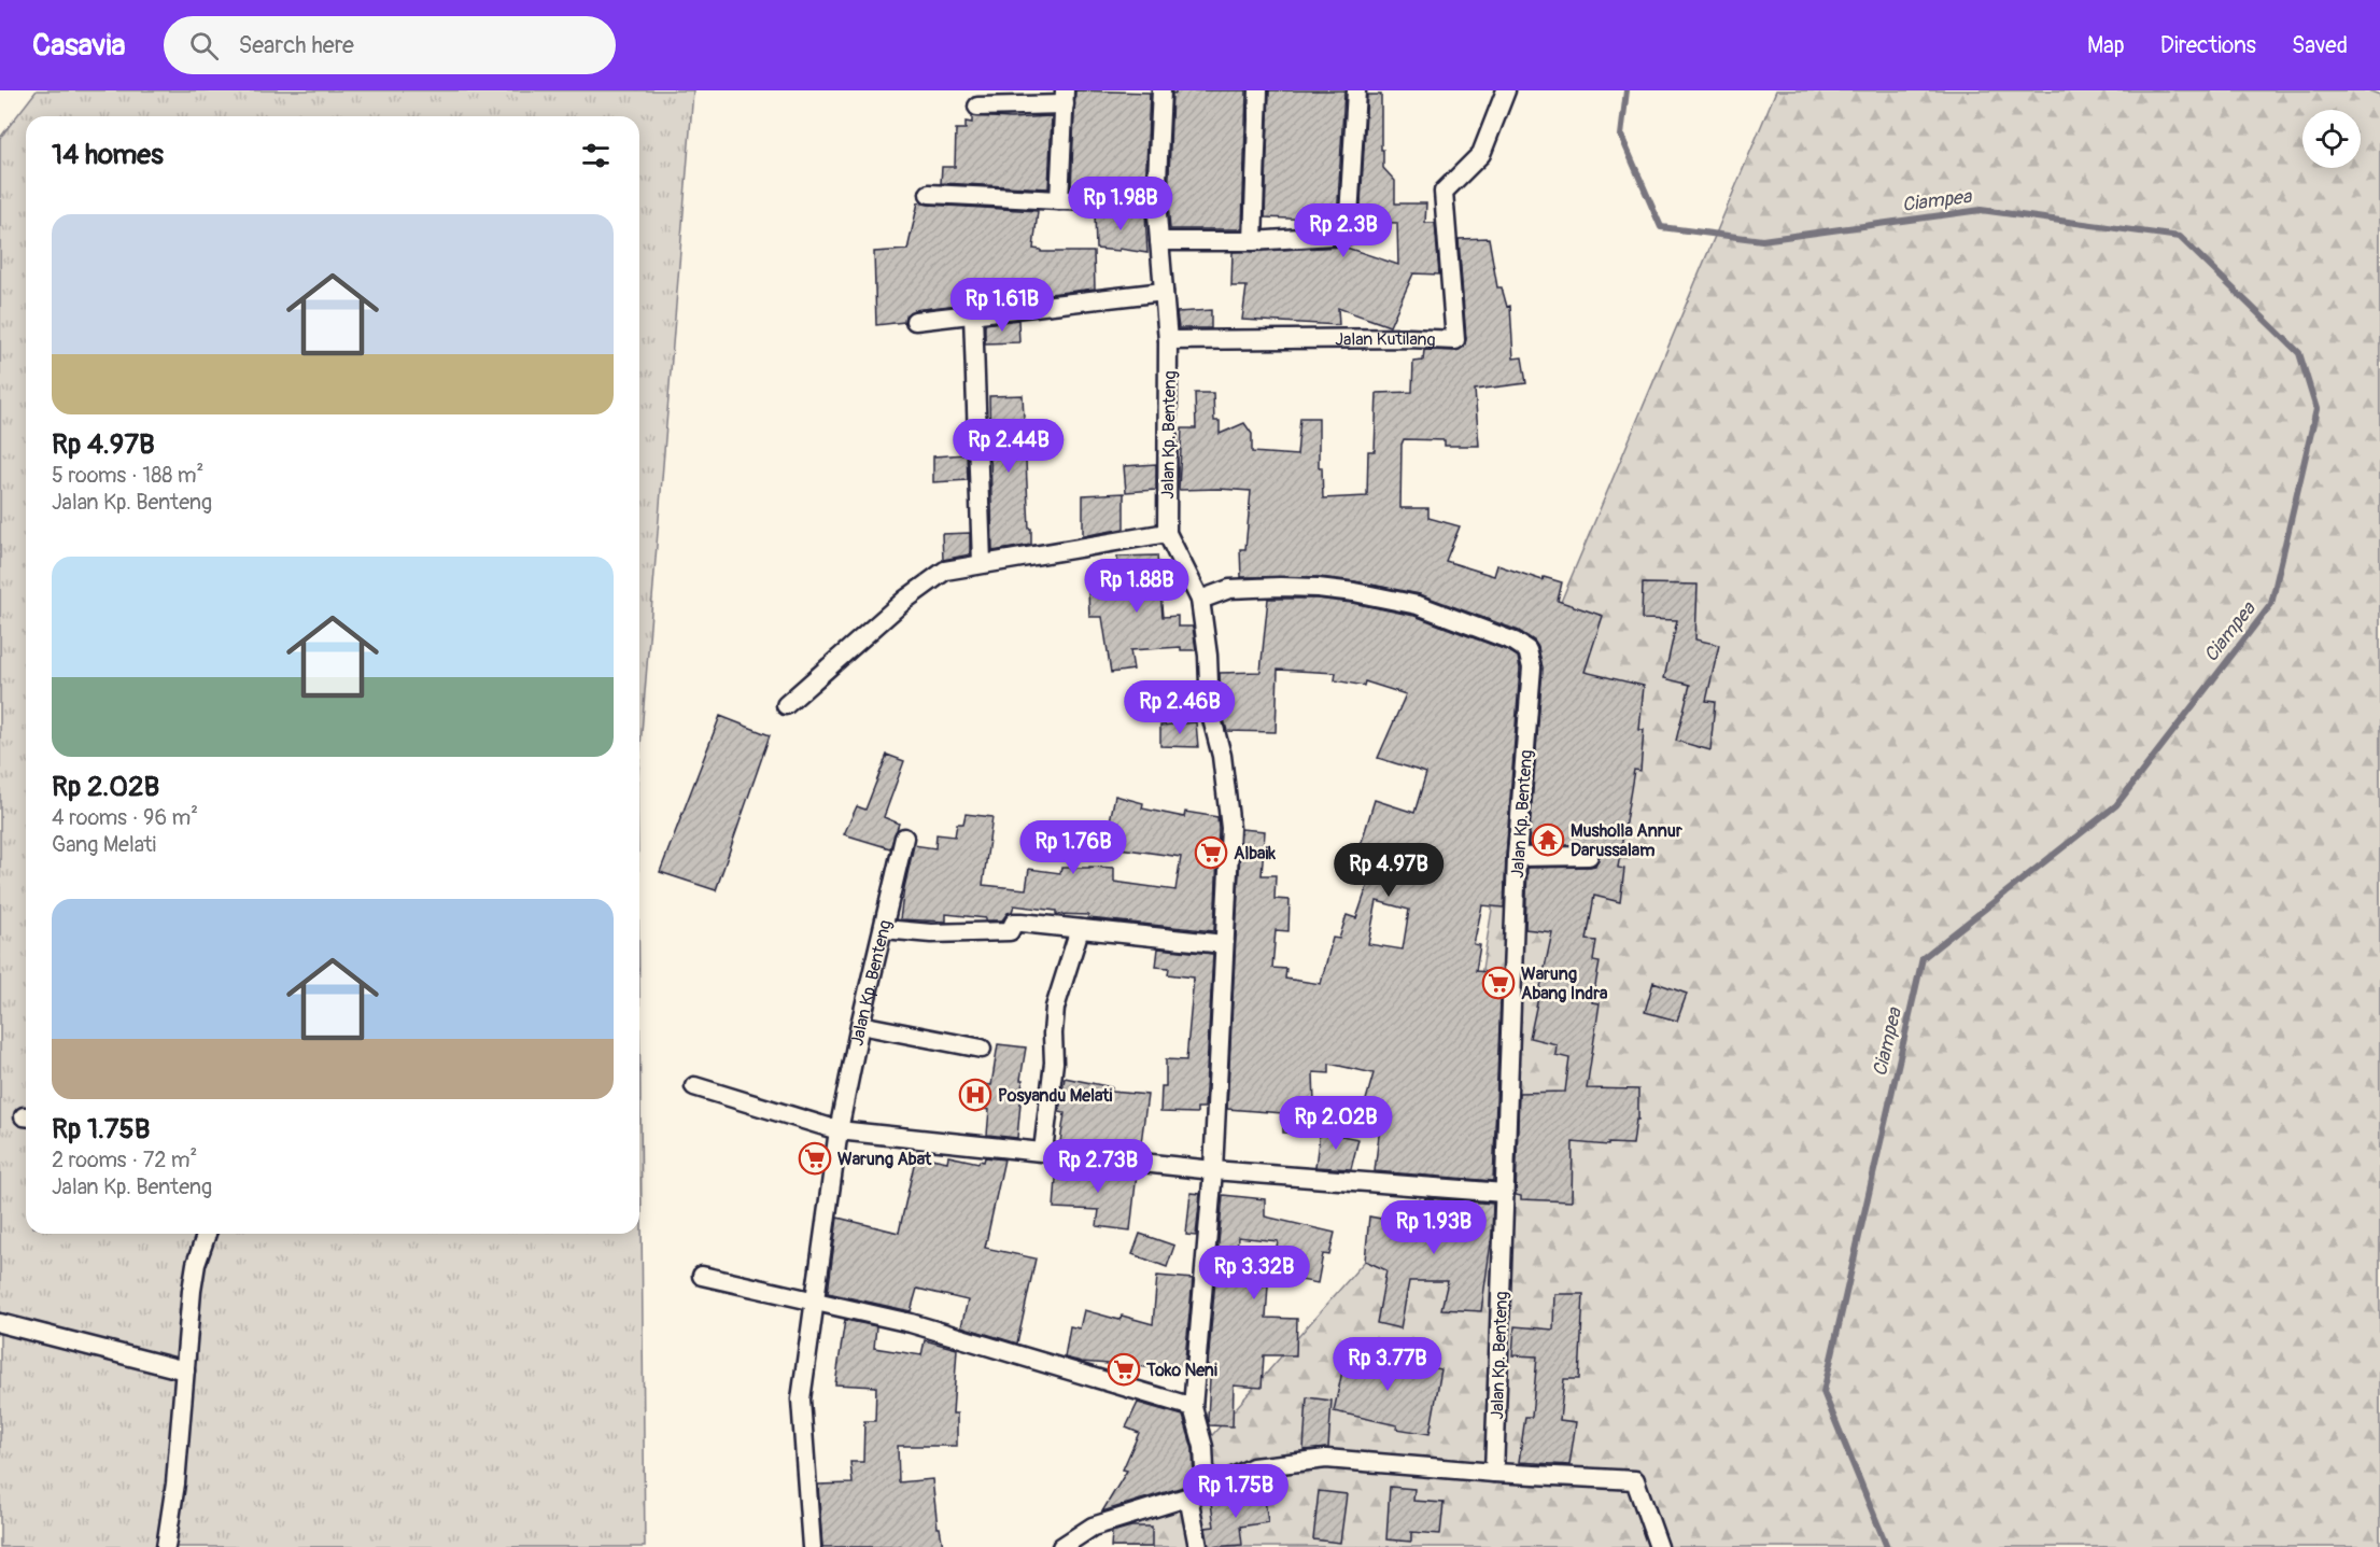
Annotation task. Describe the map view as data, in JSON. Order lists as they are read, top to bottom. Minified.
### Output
{"streets":{"street":["Jalan Kutilang","Jalan Kp. Benteng"]},"crossings":[["Jalan Kutilang","Jalan Kp. Benteng"]],"water":["Ciampea"],"places":{"temple":["Musholla Annur Darussalam"],"supermarket":["Albaik","Warung Abang Indra","Warung Abat","Toko Neni"],"hospital":["Posyandu Melati"]},"page":{"header":"Casavia","search":"Search here","nav":["Map","Directions","Saved"],"heading":"14 homes","price":["Rp 1.98B","Rp 2.3B","Rp 1.61B","Rp 2.44B","Rp 1.88B","Rp 2.46B","Rp 1.76B","Rp 4.97B","Rp 2.02B","Rp 2.73B","Rp 1.93B","Rp 3.32B","Rp 3.77B","Rp 1.75B"],"list":[{"name":"Rp 4.97B","note":"5 rooms · 188 m² · Jalan Kp. Benteng"},{"name":"Rp 2.02B","note":"4 rooms · 96 m² · Gang Melati"},{"name":"Rp 1.75B","note":"2 rooms · 72 m² · Jalan Kp. Benteng"}]}}
